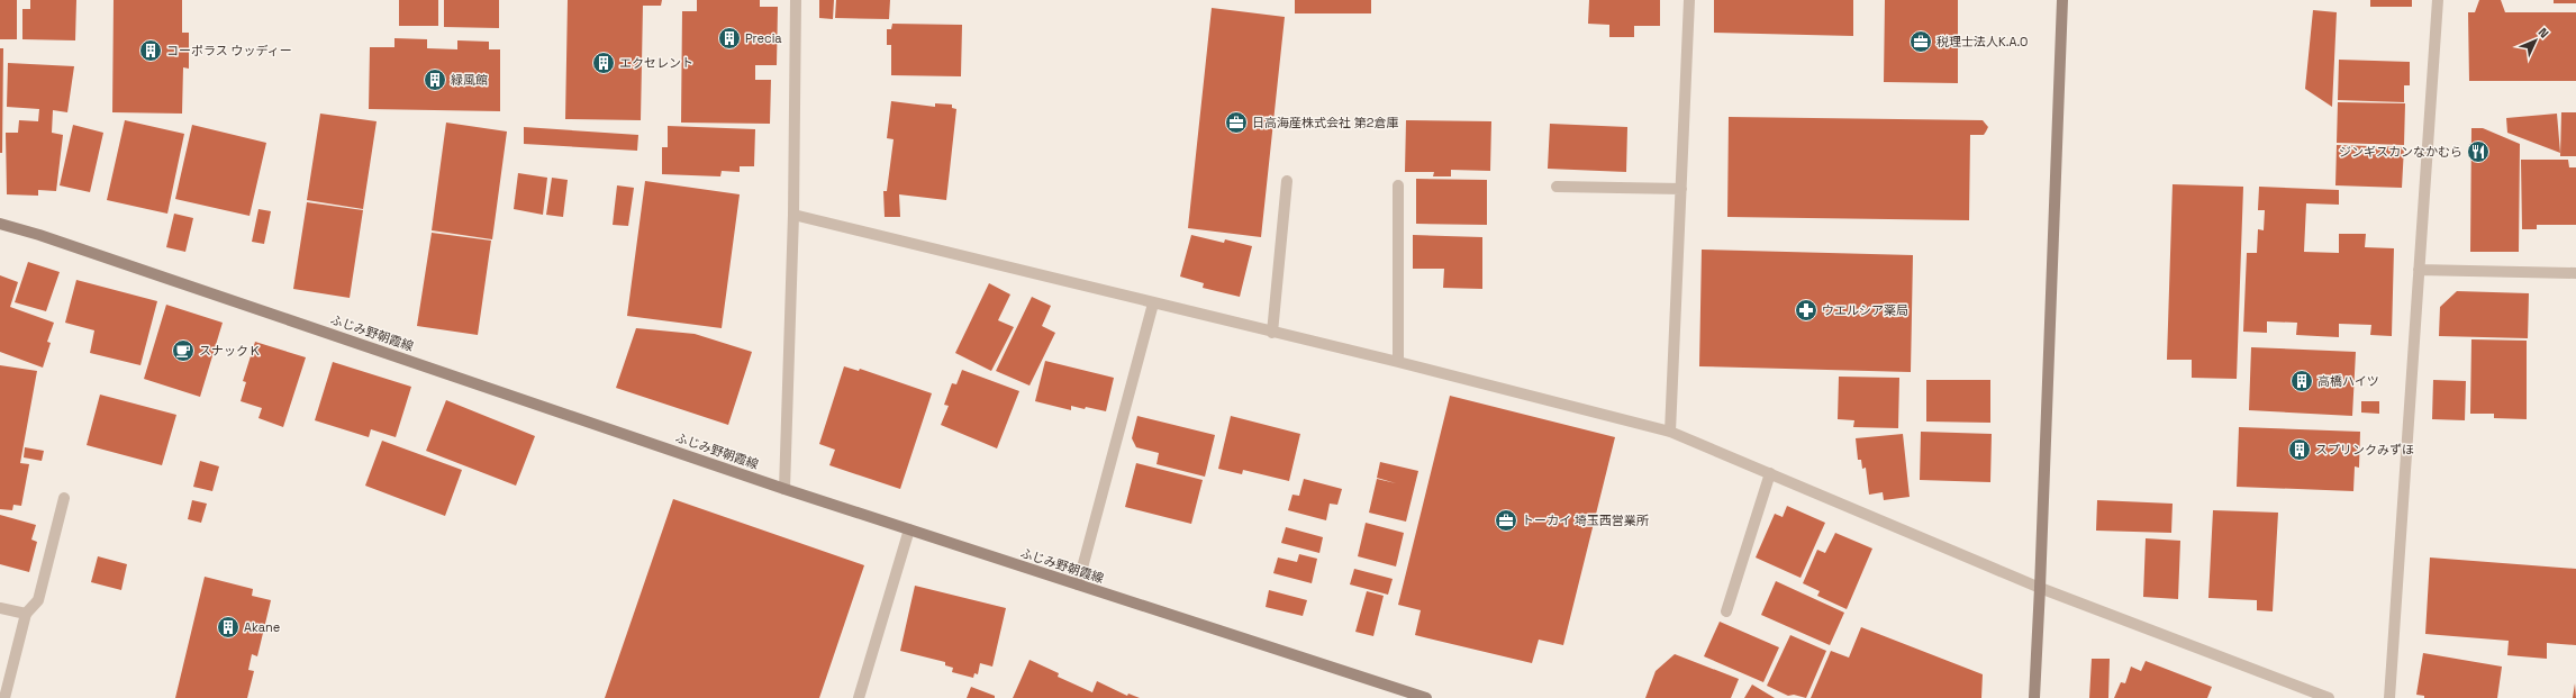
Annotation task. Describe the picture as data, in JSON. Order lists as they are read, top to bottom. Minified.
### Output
{"streets":{"main road":["ふじみ野朝霞線"]},"places":{"building":["Precia","コーポラス ウッディー","エクセレント","緑風館","高橋ハイツ","スプリンクみずほ","Akane"],"office":["税理士法人K.A.O","日高海産株式会社 第2倉庫","トーカイ 埼玉西営業所"],"restaurant":["ジンギスカンなかむら"],"pharmacy":["ウエルシア薬局"],"cafe":["スナックＫ"]},"north":"top right"}
